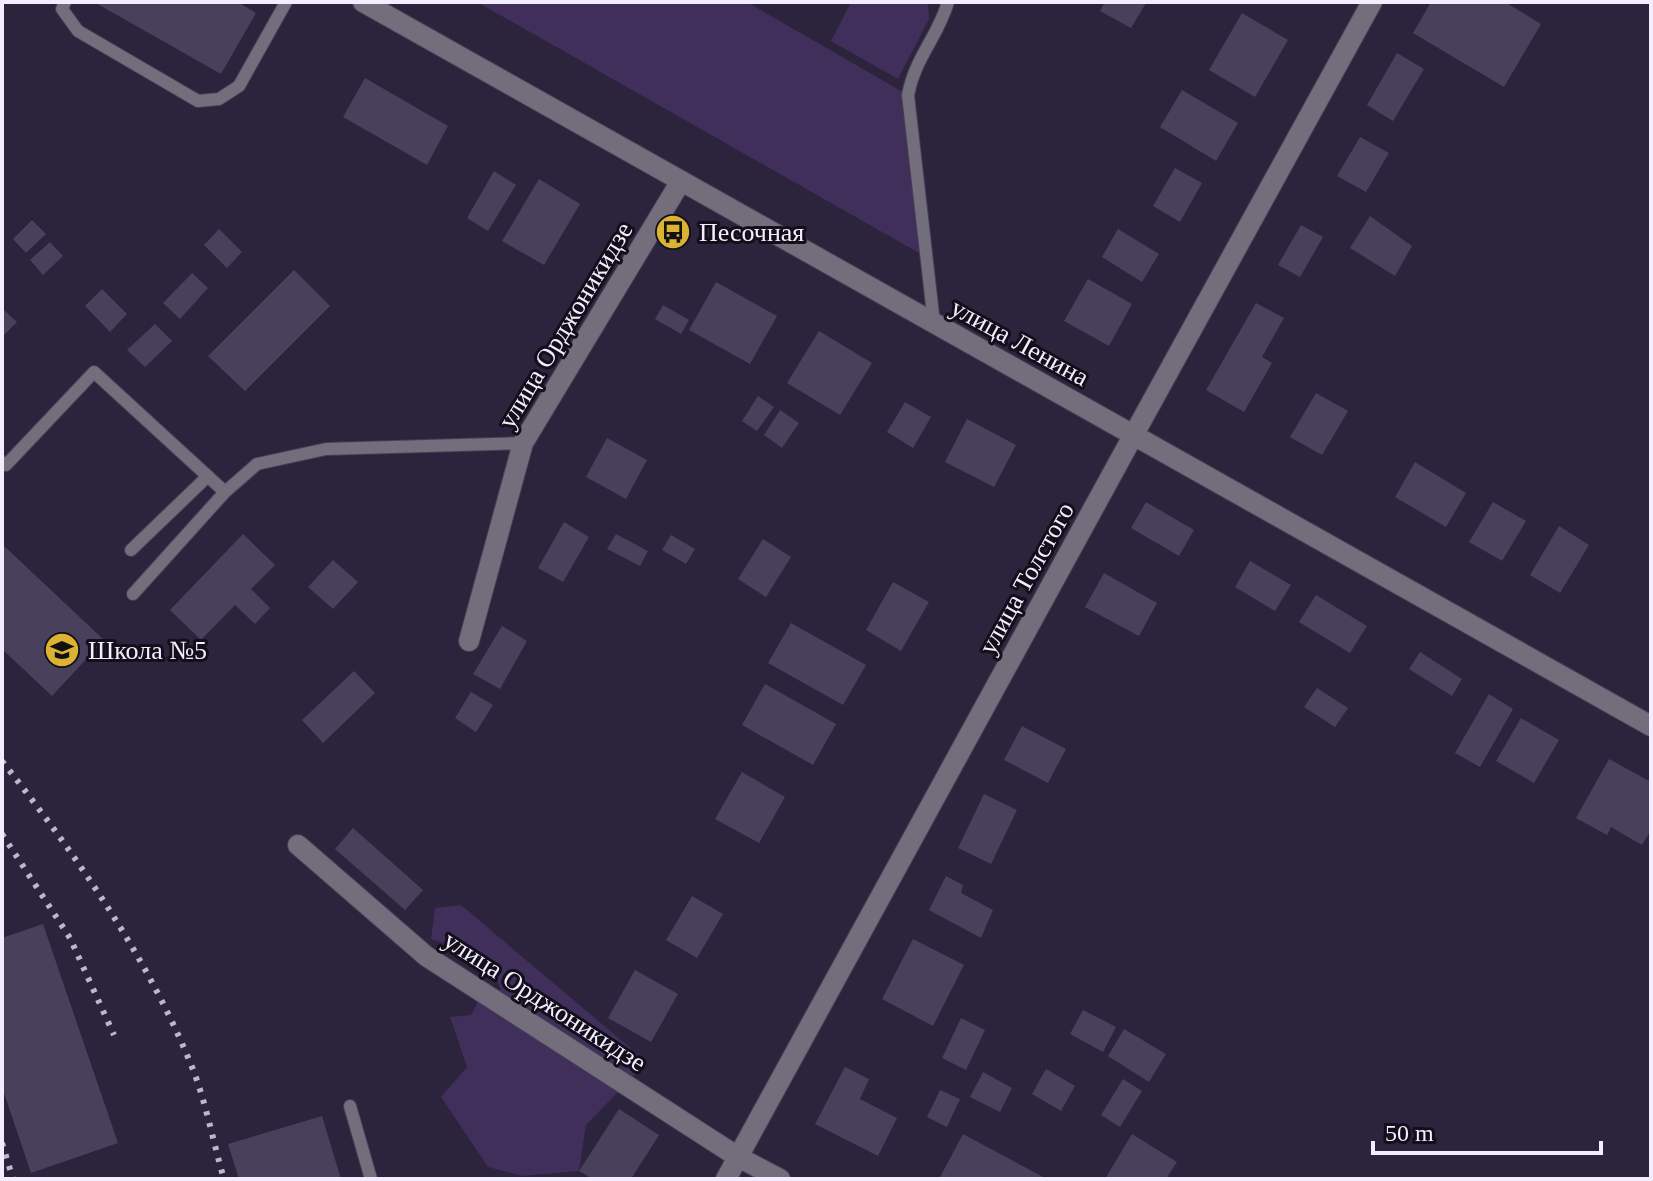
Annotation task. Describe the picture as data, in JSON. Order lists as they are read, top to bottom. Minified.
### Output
{"streets":{"street":["улица Орджоникидзе","улица Ленина","улица Толстого"]},"crossings":[["улица Орджоникидзе","улица Ленина"],["улица Орджоникидзе","улица Толстого"],["улица Ленина","улица Толстого"]],"places":{"bus stop":["Песочная"],"school or university":["Школа №5"]},"scale_bar":"50 m"}
